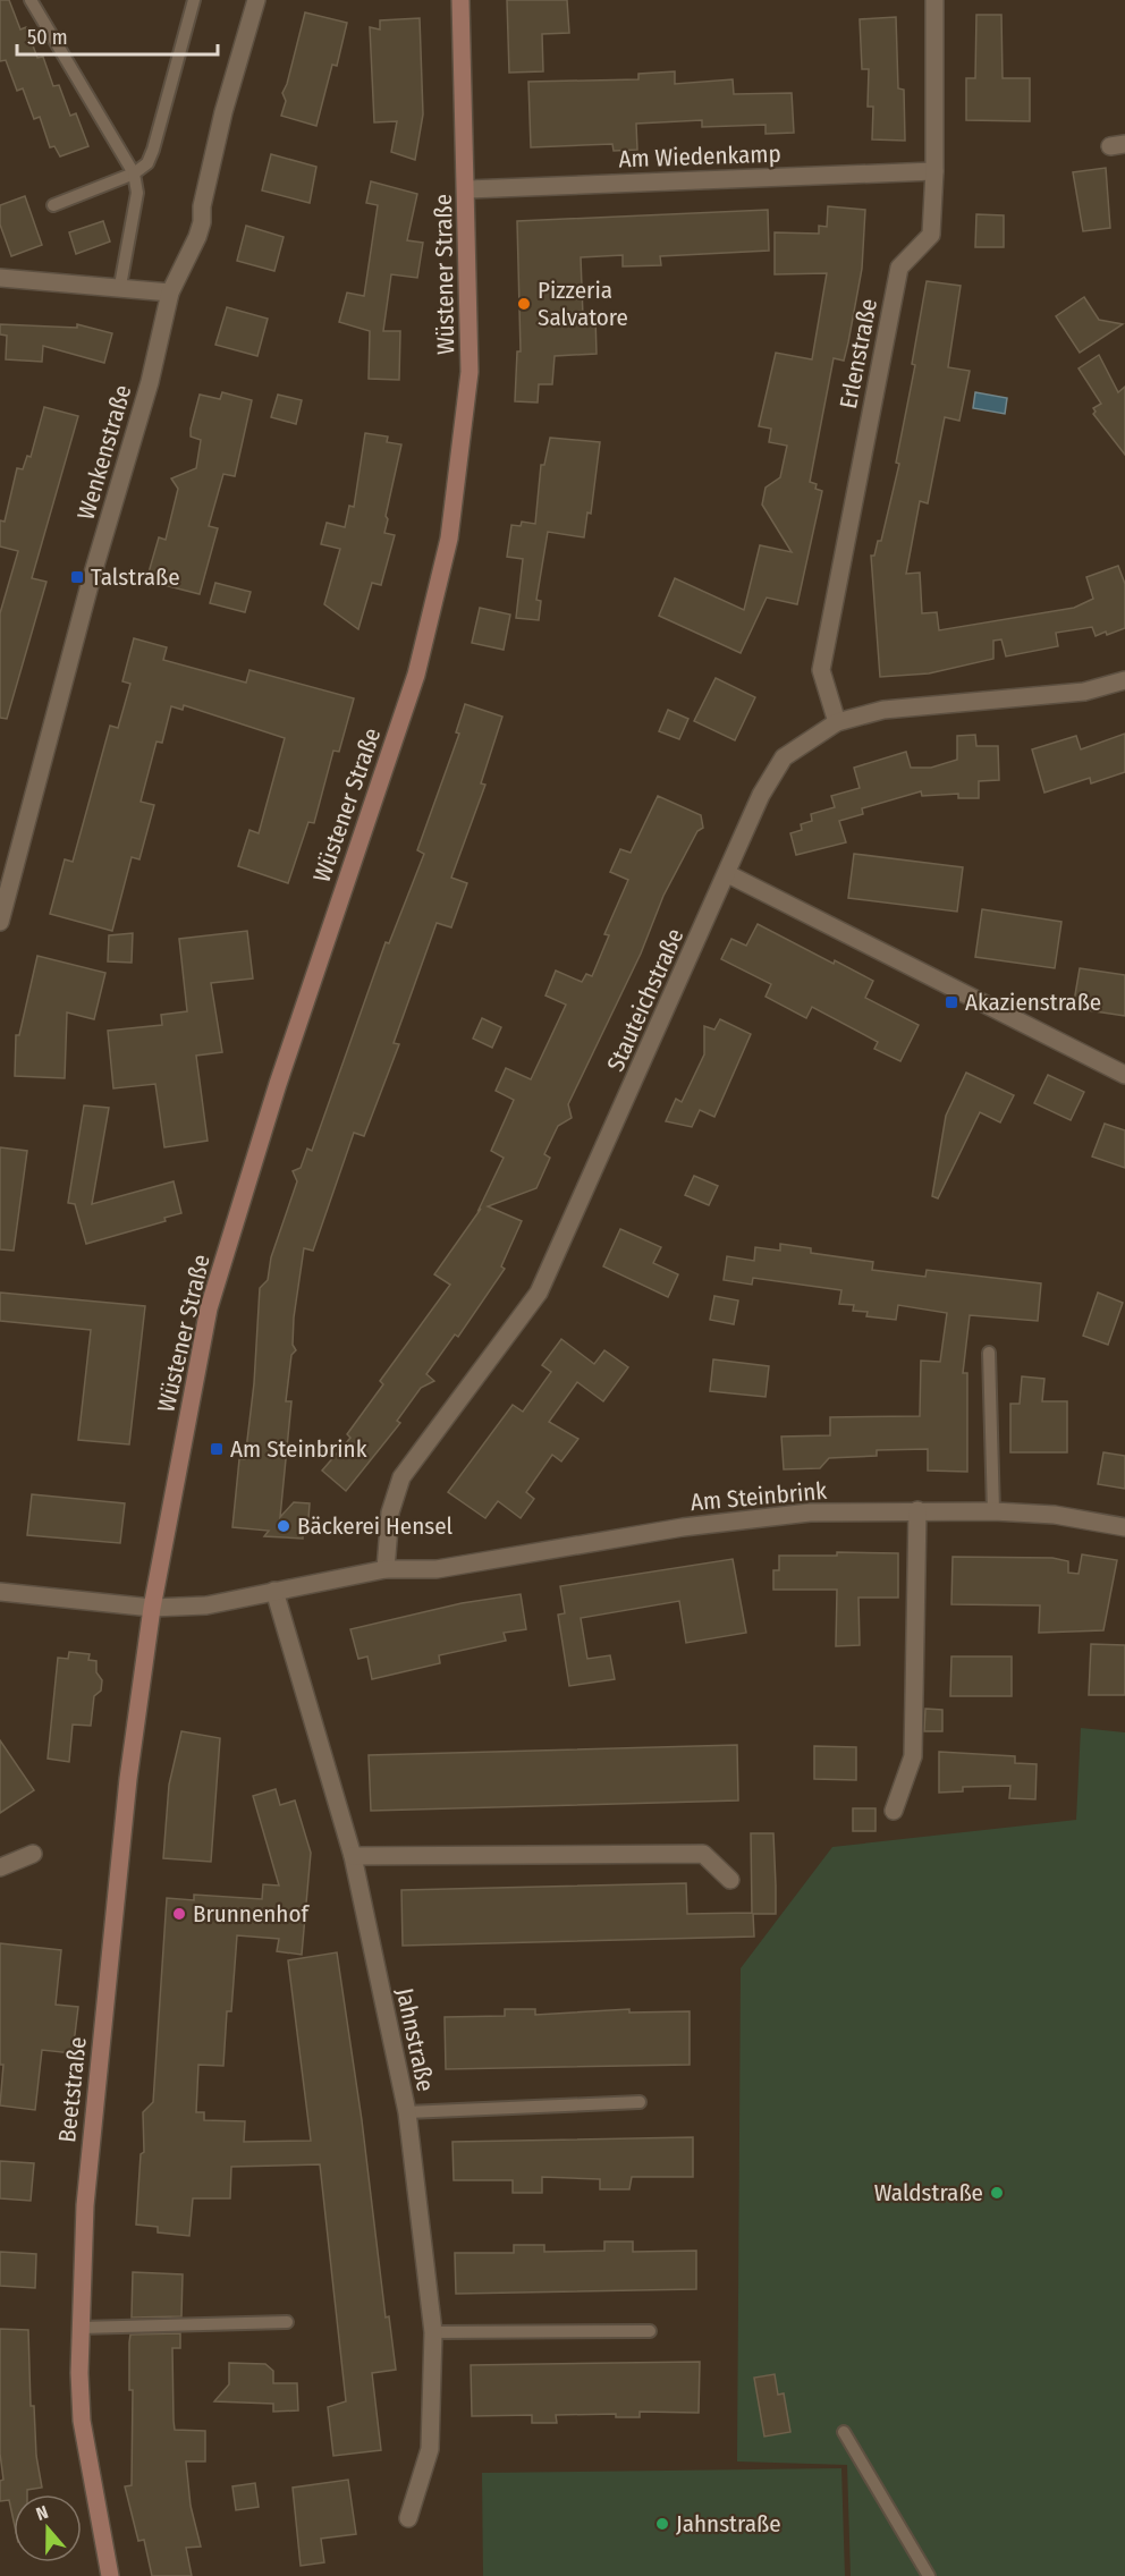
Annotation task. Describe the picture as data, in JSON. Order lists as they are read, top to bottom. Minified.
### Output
{"streets":{"main road":["Wüstener Straße","Beetstraße"],"street":["Am Wiedenkamp","Erlenstraße","Wenkenstraße","Stauteichstraße","Am Steinbrink","Jahnstraße"]},"crossings":[["Am Wiedenkamp","Wüstener Straße"],["Am Wiedenkamp","Erlenstraße"],["Wüstener Straße","Am Steinbrink"],["Wüstener Straße","Beetstraße"],["Erlenstraße","Stauteichstraße"],["Stauteichstraße","Am Steinbrink"],["Am Steinbrink","Jahnstraße"],["Am Steinbrink","Beetstraße"]],"places":{"other":["Pizzeria Salvatore","Bäckerei Hensel","Brunnenhof","Waldstraße","Jahnstraße"],"transit":["Talstraße","Akazienstraße","Am Steinbrink"]},"scale_bar":"50 m","north":"top"}
